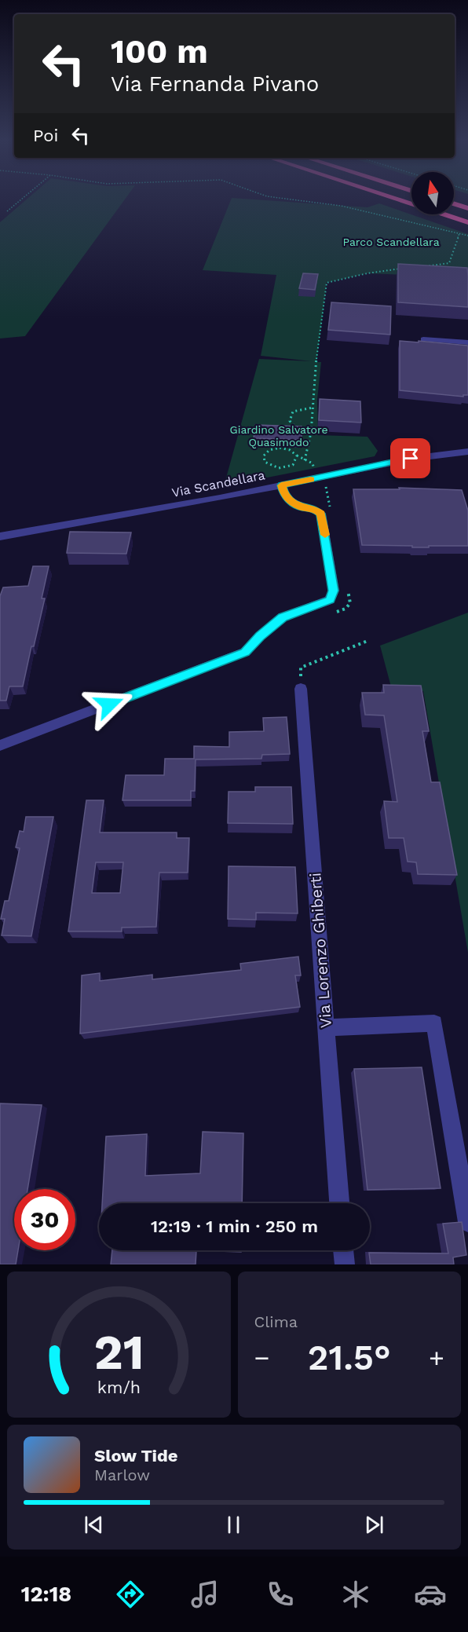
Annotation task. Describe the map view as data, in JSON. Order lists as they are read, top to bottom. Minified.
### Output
{"streets":{"street":["Via Scandellara","Via Lorenzo Ghiberti"]},"parks":["Parco Scandellara","Giardino Salvatore Quasimodo"],"north":"top","page":{"turn":["100 m","Via Fernanda Pivano"],"then":"Poi","limit":"30","trip":"12:19 · 1 min · 250 m","tile":"Clima","heat":["−","21.5°","+"],"song":["Slow Tide","Marlow"],"tabs":"12:18","gauge":["21","km/h"]}}
